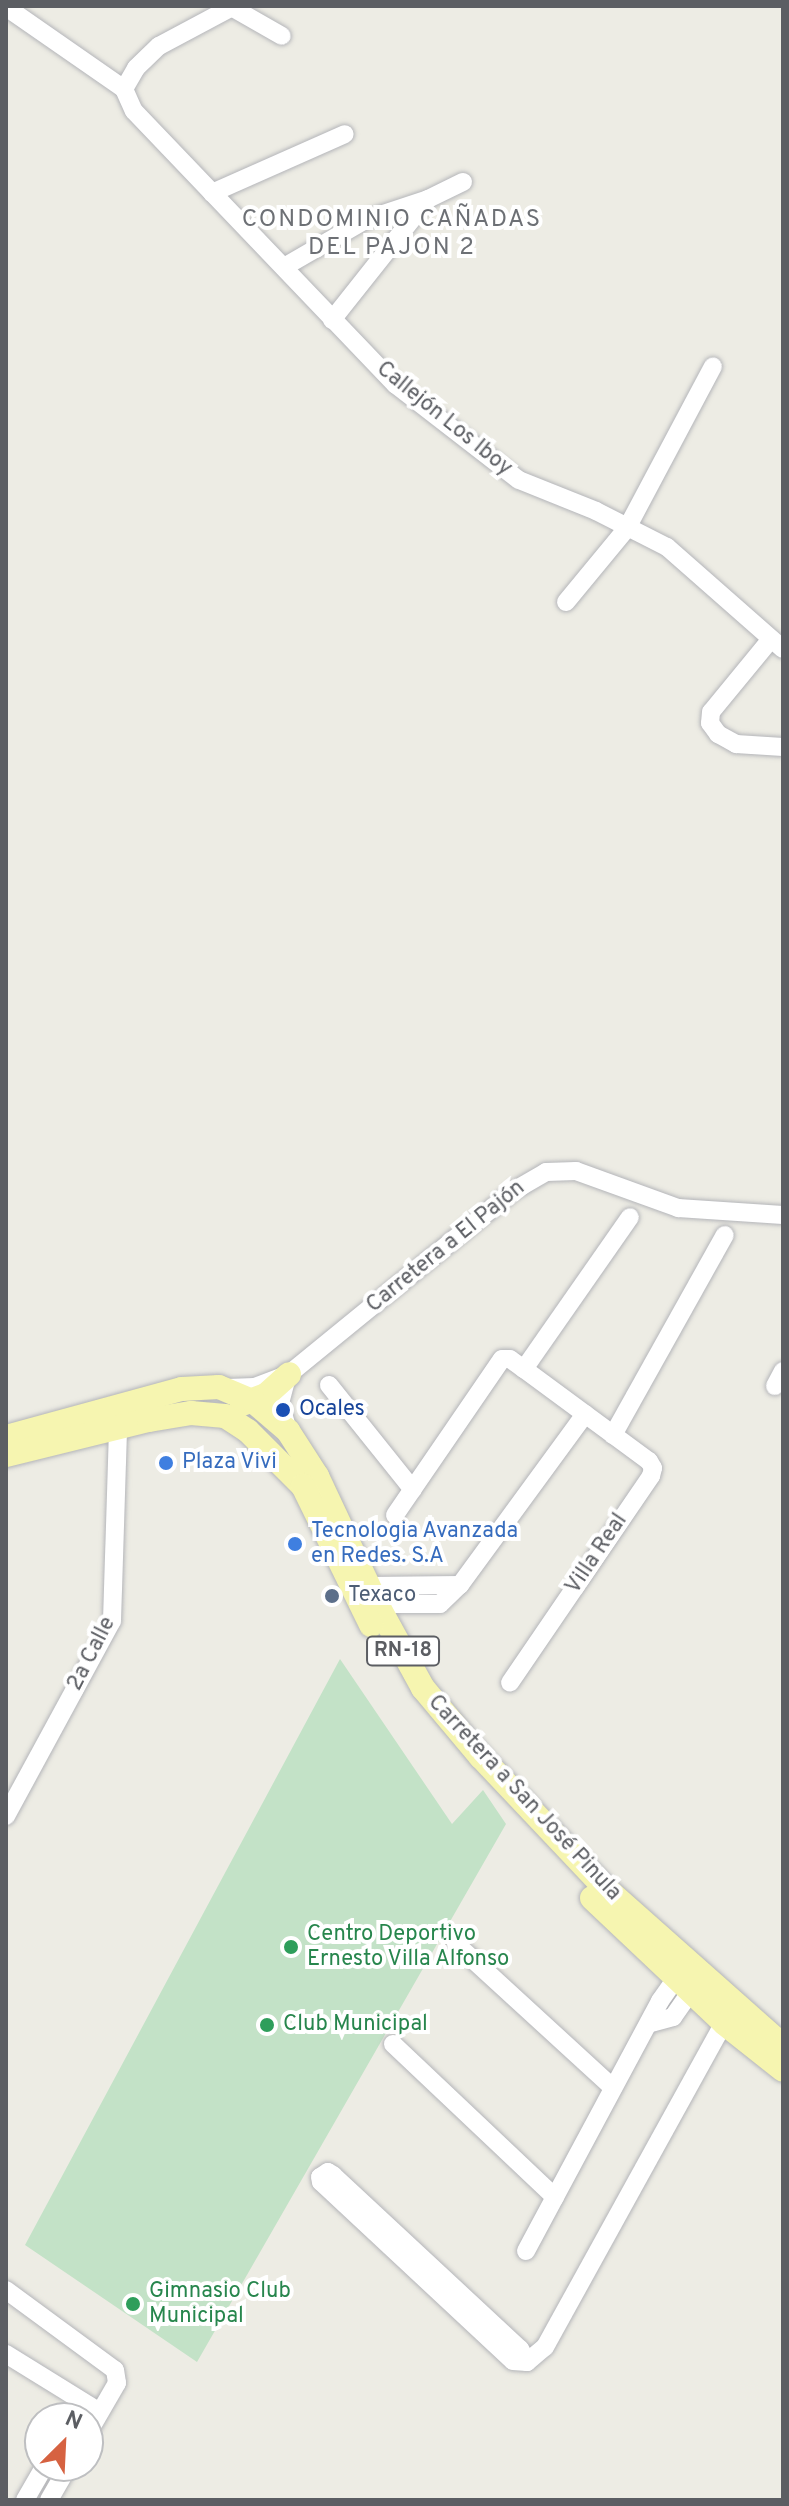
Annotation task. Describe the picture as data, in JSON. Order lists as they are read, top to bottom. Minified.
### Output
{"streets":{"main road":["RN-18","Carretera a San José Pinula"],"street":["Callejón Los Iboy","Carretera a El Pajón","Villa Real","2a Calle"]},"crossings":[["Carretera a El Pajón","Carretera a San José Pinula"],["2a Calle","Carretera a San José Pinula"]],"districts":["CONDOMINIO CAÑADAS DEL PAJON 2"],"places":["Ocales","Plaza Vivi","Tecnologia Avanzada en Redes. S.A","Texaco","Centro Deportivo Ernesto Villa Alfonso","Club Municipal","Gimnasio Club Municipal"],"north":"top right"}
